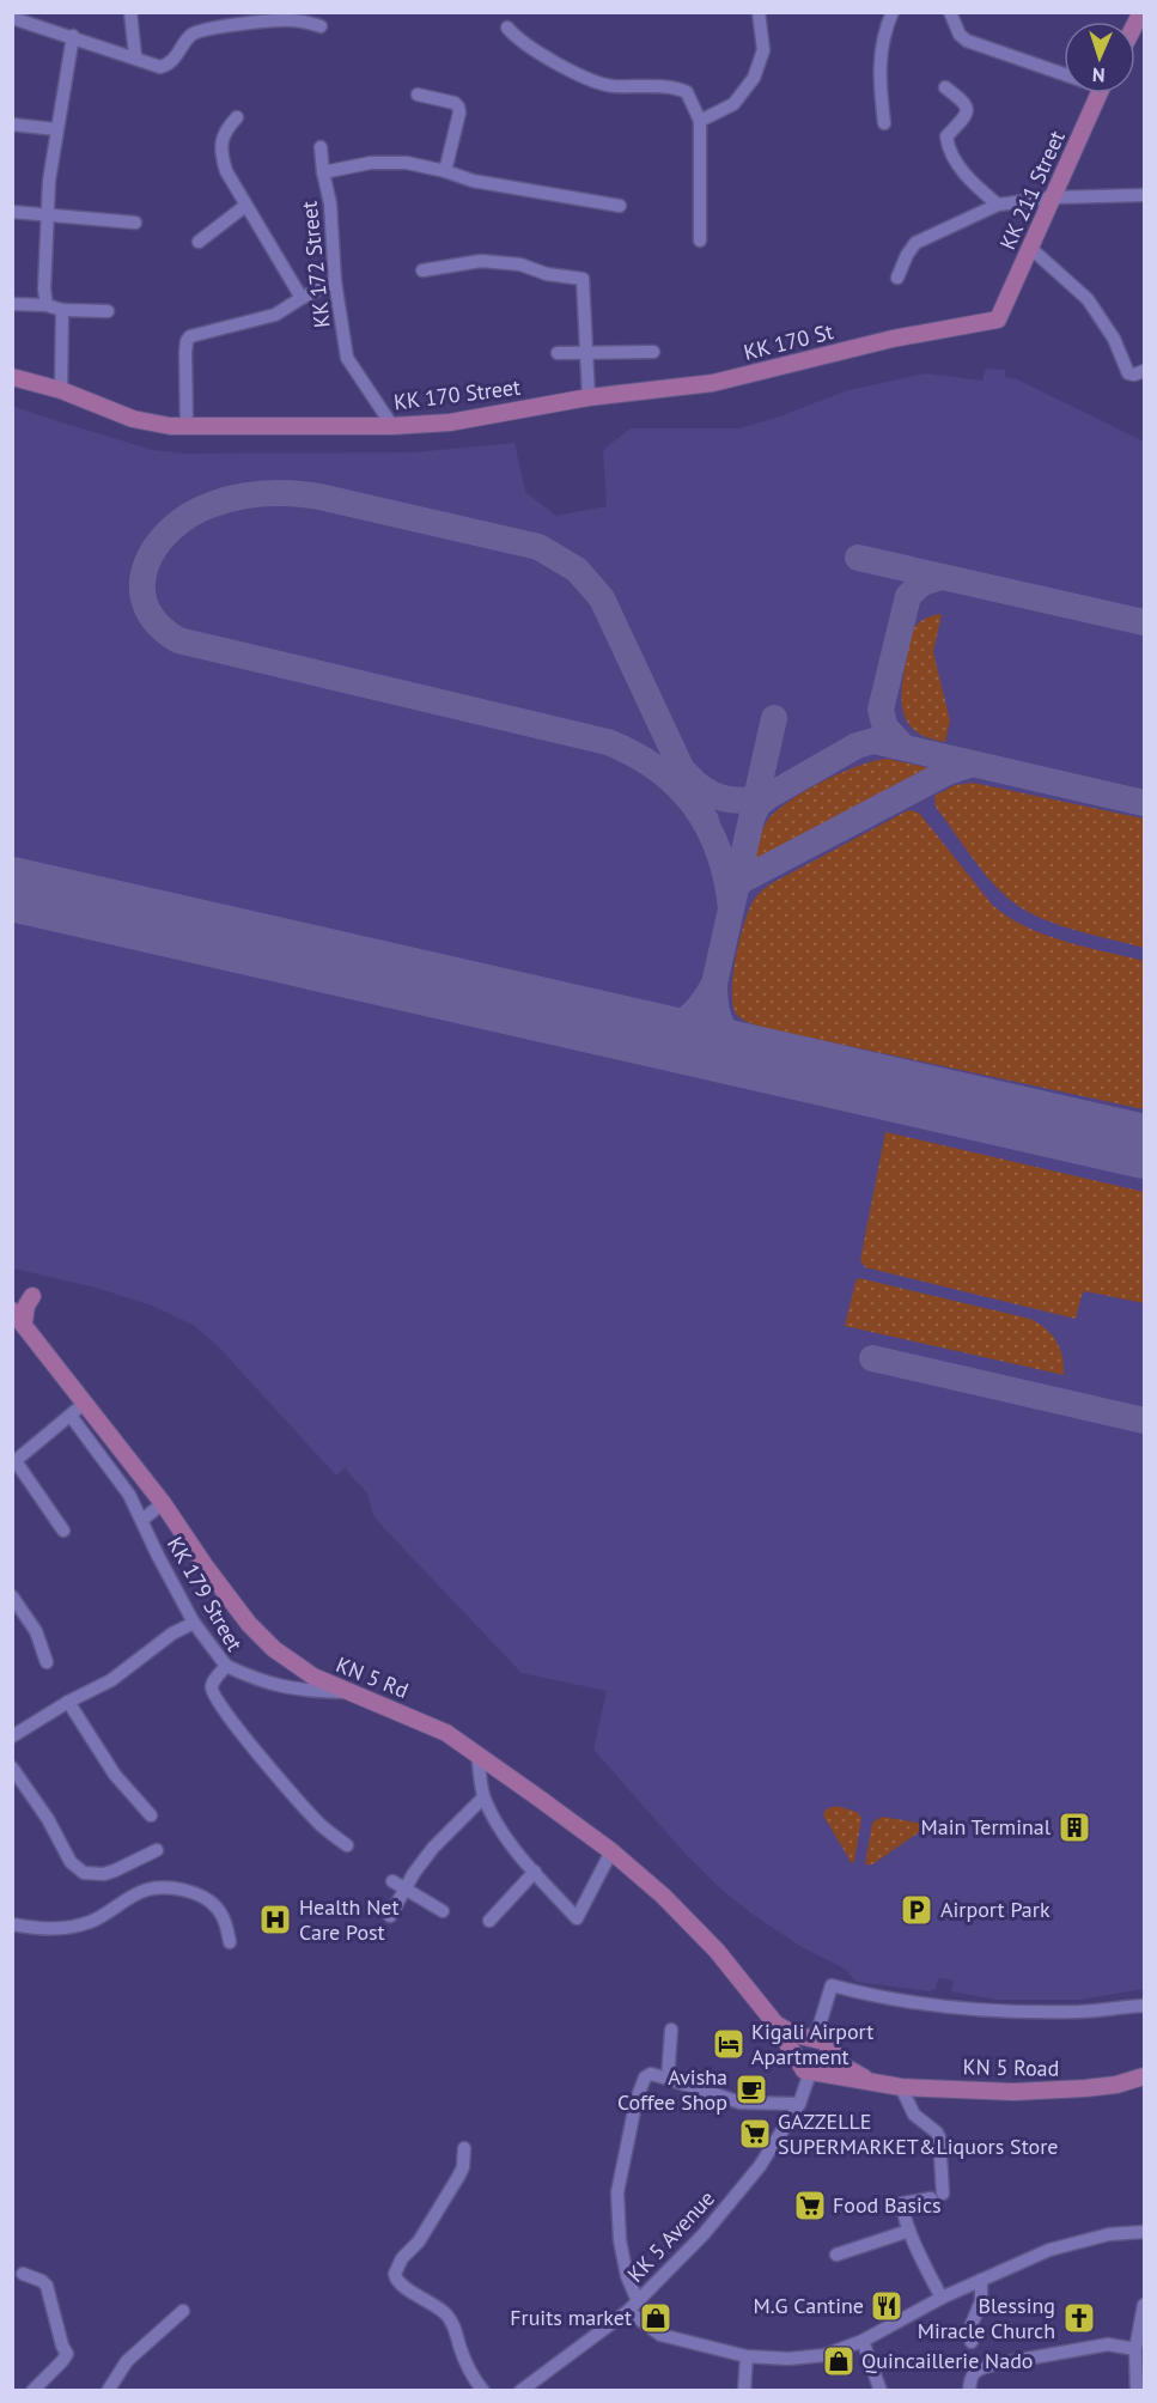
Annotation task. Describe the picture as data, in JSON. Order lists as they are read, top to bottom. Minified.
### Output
{"streets":{"main road":["KK 211 Street","KK 170 St","KK 170 Street","KN 5 Rd","KN 5 Road"],"street":["KK 172 Street","KK 179 Street","KK 5 Avenue"]},"crossings":[["KK 211 Street","KK 170 St"],["KK 172 Street","KK 170 Street"],["KK 170 St","KK 170 Street"],["KN 5 Rd","KN 5 Road"],["KN 5 Rd","KK 5 Avenue"]],"places":{"building":["Main Terminal"],"parking":["Airport Park"],"hospital":["Health Net Care Post"],"hotel":["Kigali Airport Apartment"],"cafe":["Avisha Coffee Shop"],"supermarket":["GAZZELLE SUPERMARKET&Liquors Store","Food Basics"],"restaurant":["M.G Cantine"],"shop":["Fruits market","Quincaillerie Nado"],"church":["Blessing Miracle Church"]},"north":"bottom"}
